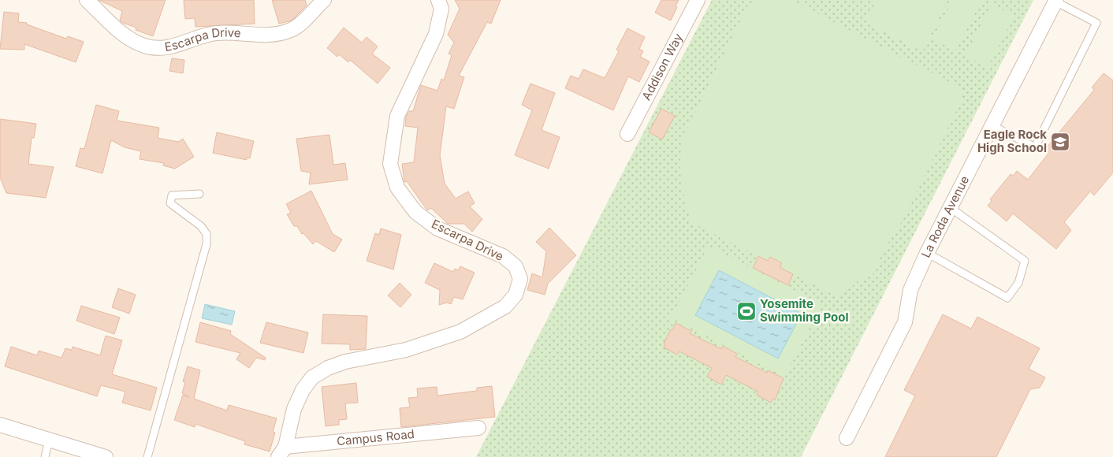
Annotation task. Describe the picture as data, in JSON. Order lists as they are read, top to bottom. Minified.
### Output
{"streets":{"street":["Escarpa Drive","Addison Way","La Roda Avenue","Campus Road"]},"crossings":[["Escarpa Drive","Campus Road"]],"places":{"school or university":["Eagle Rock High School"],"sports":["Yosemite Swimming Pool"]}}
